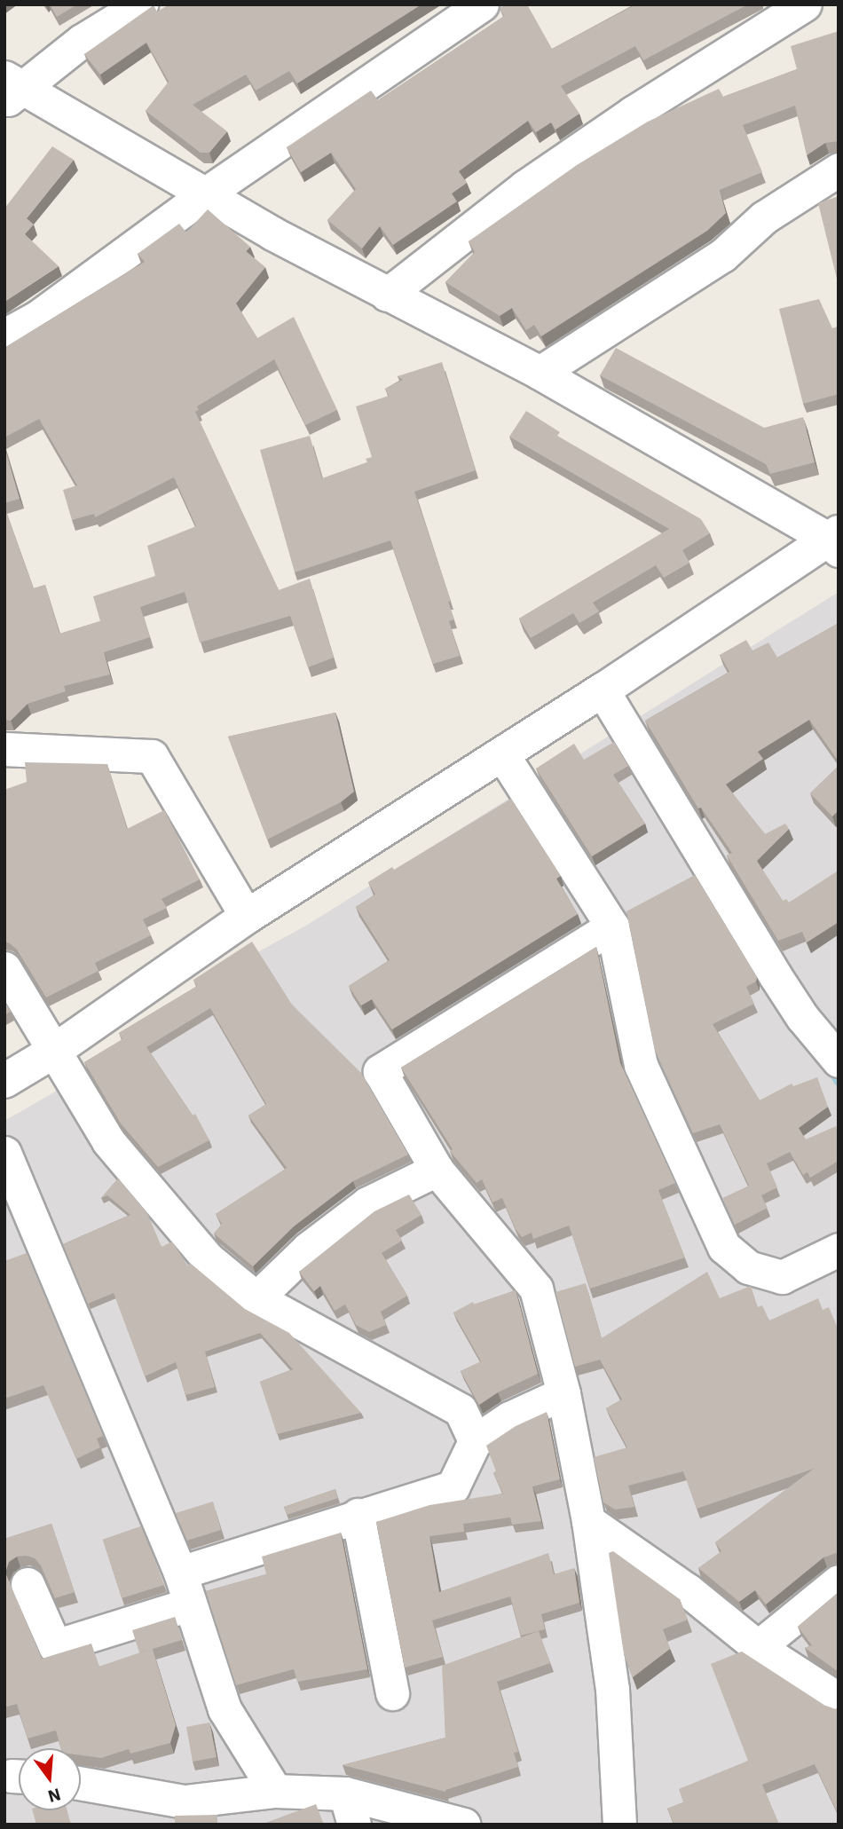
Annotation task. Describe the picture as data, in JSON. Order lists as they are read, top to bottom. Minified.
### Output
{"north":"bottom"}
